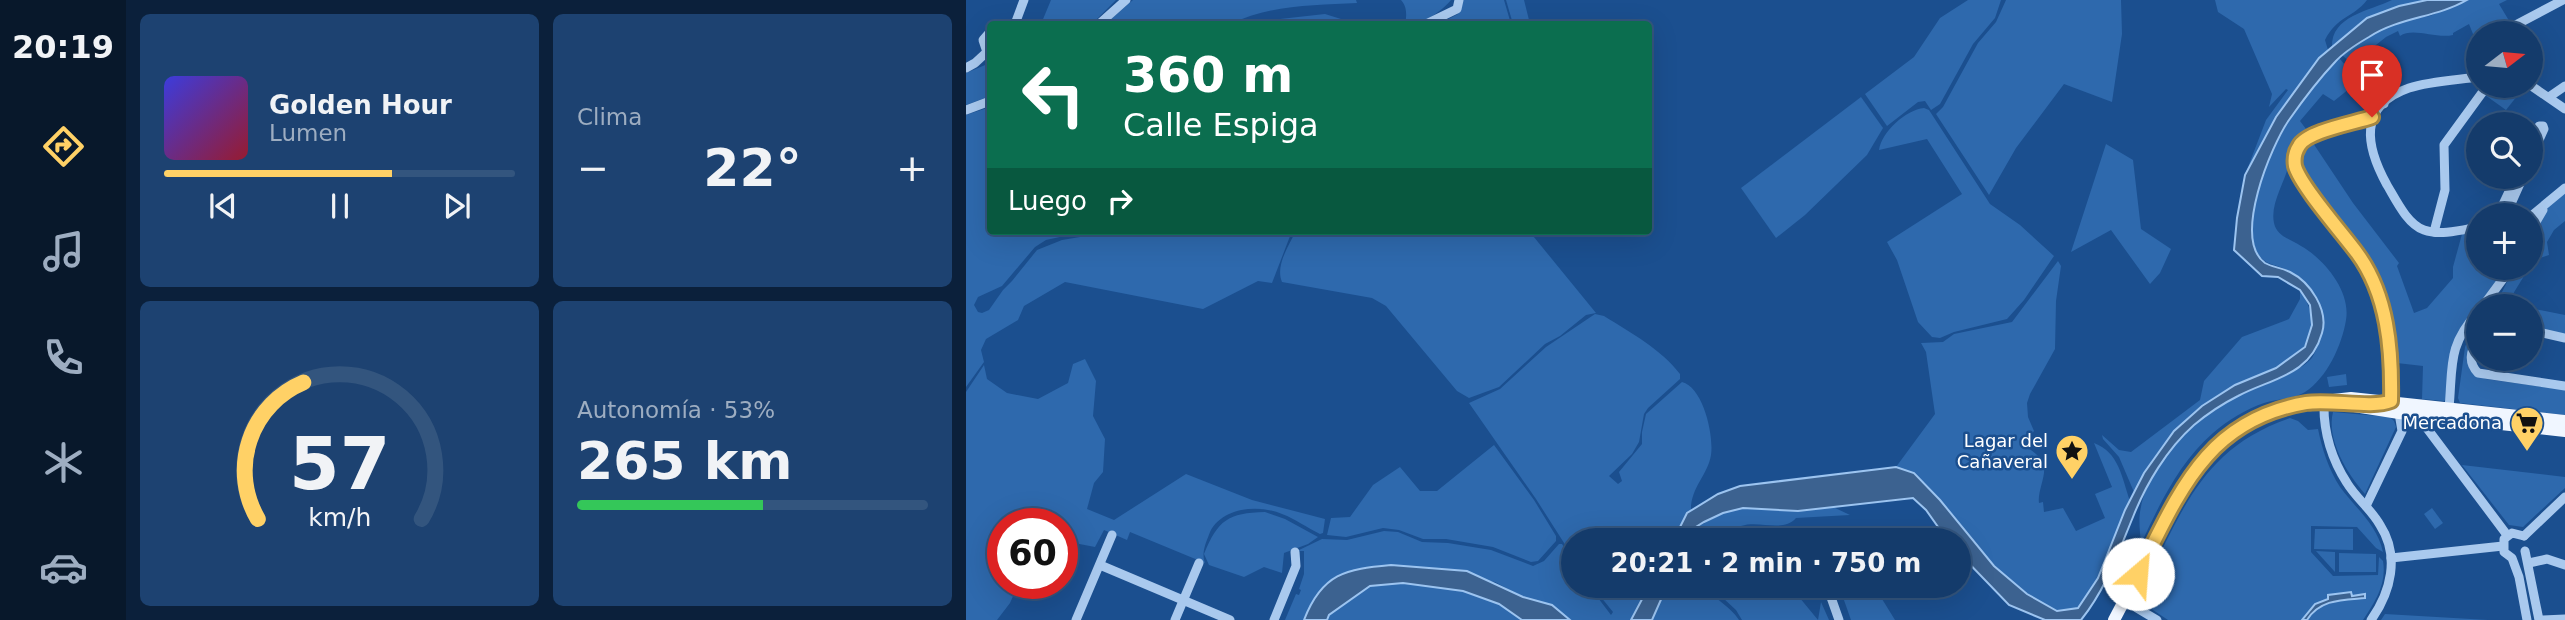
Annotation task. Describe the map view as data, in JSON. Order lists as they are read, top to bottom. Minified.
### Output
{"places":{"supermarket":["Mercadona"],"place":["Lagar del Cañaveral"]},"north":"right","page":{"tabs":"20:19","tile":["Clima",["Autonomía · 53%","265 km"]],"map_buttons":["+","−"],"turn":["360 m","Calle Espiga"],"song":["Golden Hour","Lumen"],"heat":["−","22°","+"],"then":"Luego","limit":"60","trip":"20:21 · 2 min · 750 m","gauge":["57","km/h"]}}
